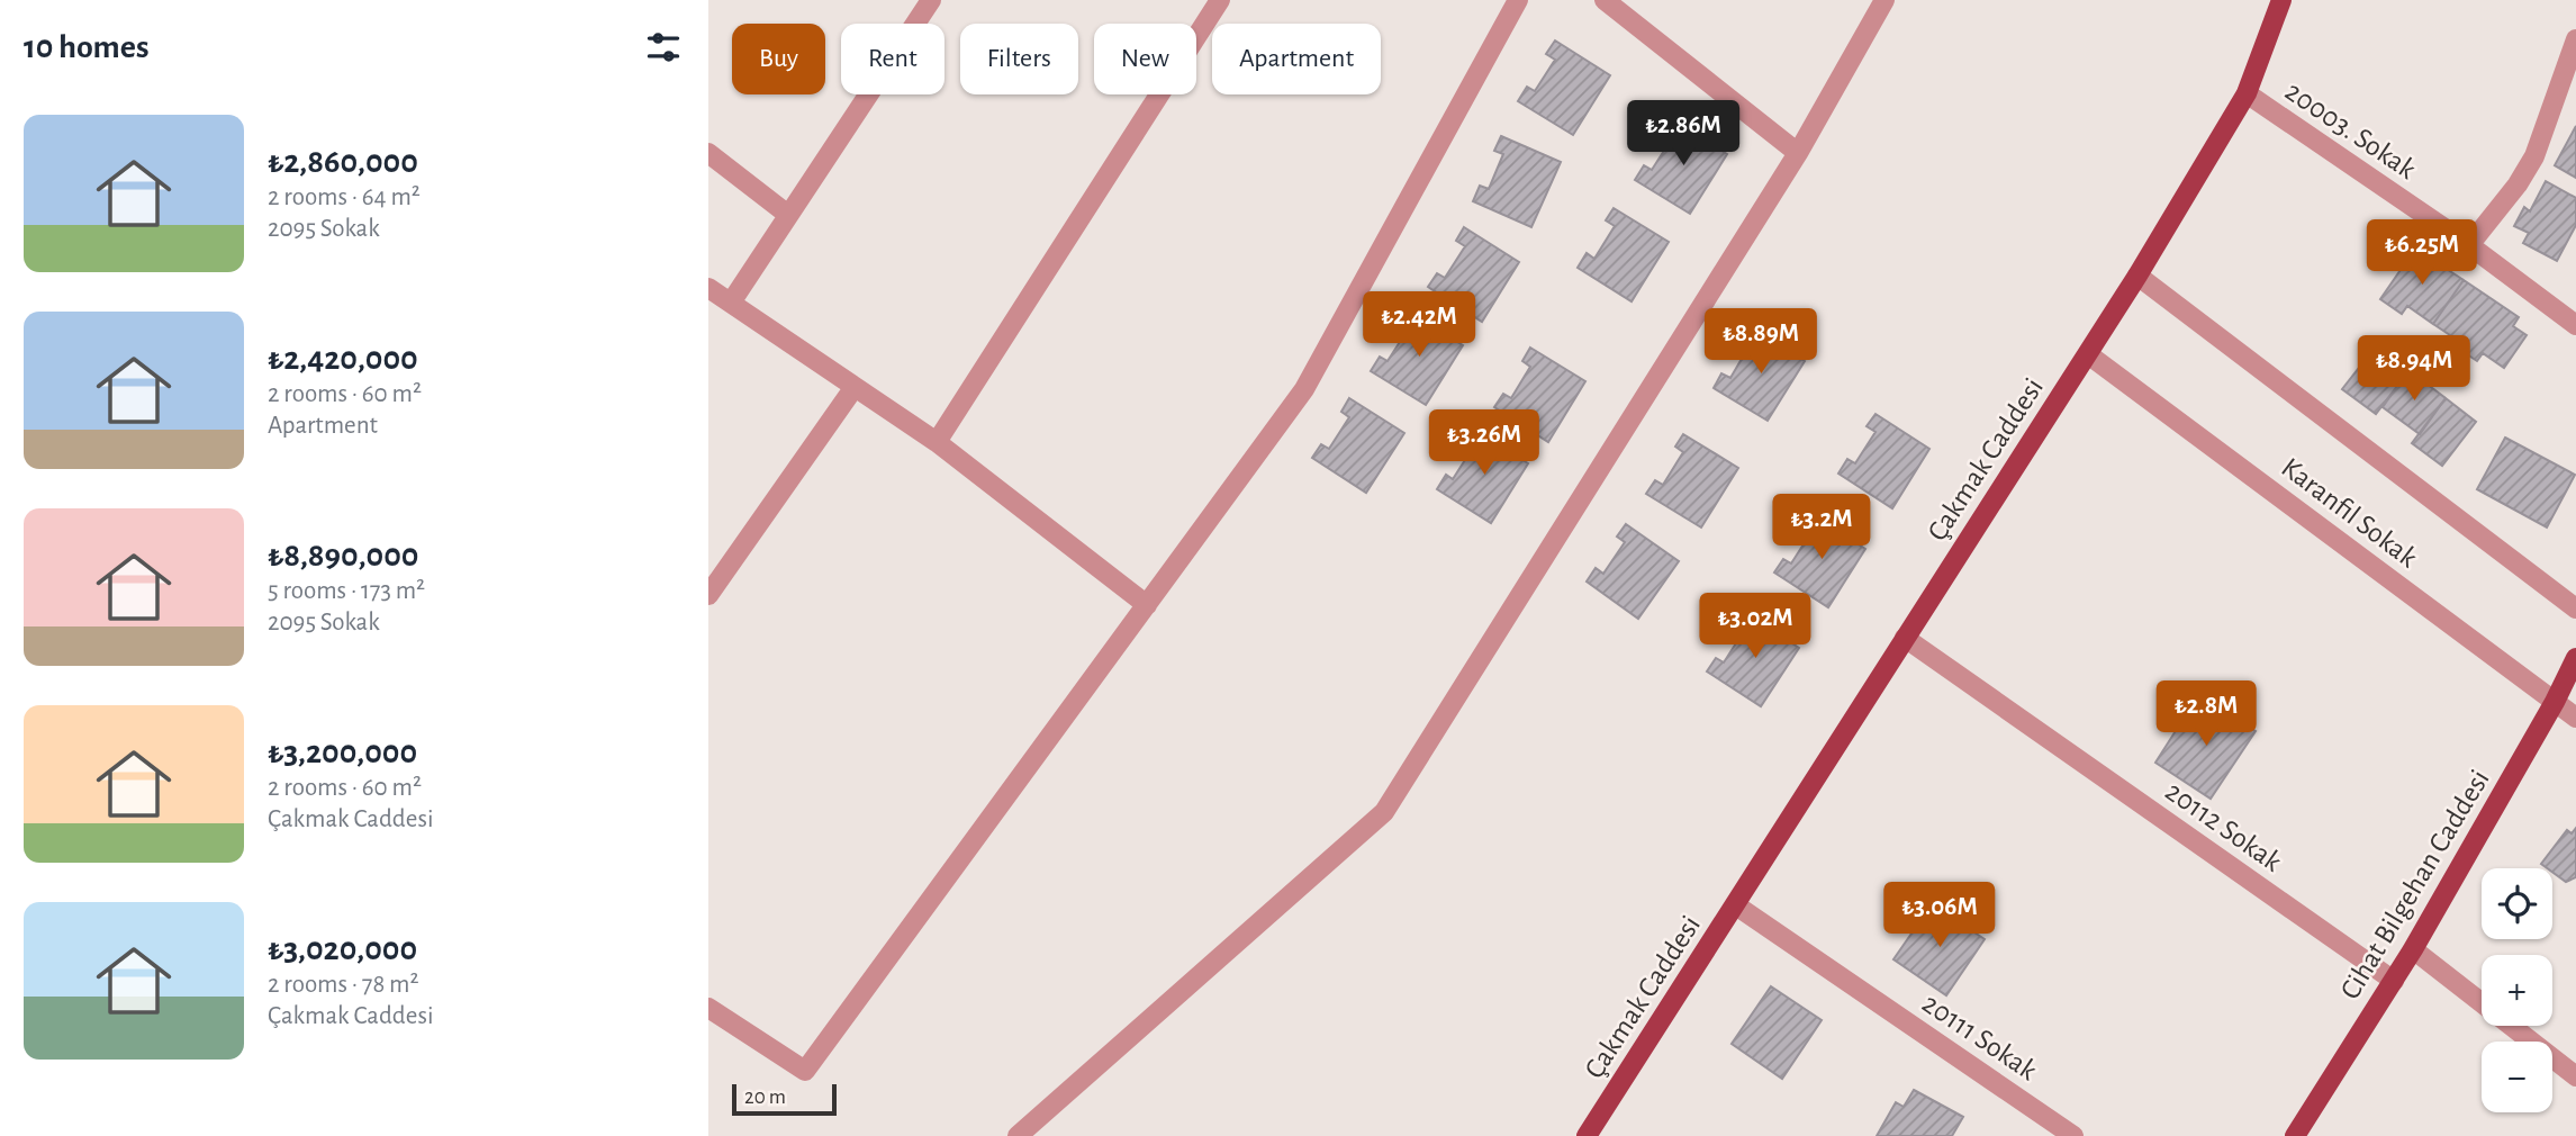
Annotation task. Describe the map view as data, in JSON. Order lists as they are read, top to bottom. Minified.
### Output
{"streets":{"main road":["Çakmak Caddesi","Cihat Bilgehan Caddesi"],"street":["20003. Sokak","Karanfil Sokak","20112 Sokak","20111 Sokak"]},"crossings":[["20003. Sokak","Çakmak Caddesi"],["Çakmak Caddesi","Karanfil Sokak"],["Çakmak Caddesi","20112 Sokak"],["Çakmak Caddesi","20111 Sokak"],["Karanfil Sokak","Cihat Bilgehan Caddesi"],["20112 Sokak","Cihat Bilgehan Caddesi"]],"scale_bar":"20 m","page":{"heading":"10 homes","chip":["Buy","Rent","Filters","New","Apartment"],"list":[{"name":"₺2,860,000","note":"2 rooms · 64 m² · 2095 Sokak"},{"name":"₺2,420,000","note":"2 rooms · 60 m² · Apartment"},{"name":"₺8,890,000","note":"5 rooms · 173 m² · 2095 Sokak"},{"name":"₺3,200,000","note":"2 rooms · 60 m² · Çakmak Caddesi"},{"name":"₺3,020,000","note":"2 rooms · 78 m² · Çakmak Caddesi"}],"price":["₺2.86M","₺6.25M","₺2.42M","₺8.89M","₺8.94M","₺3.26M","₺3.2M","₺3.02M","₺2.8M","₺3.06M"],"map_buttons":["+","−"],"scale":"20 m"}}
